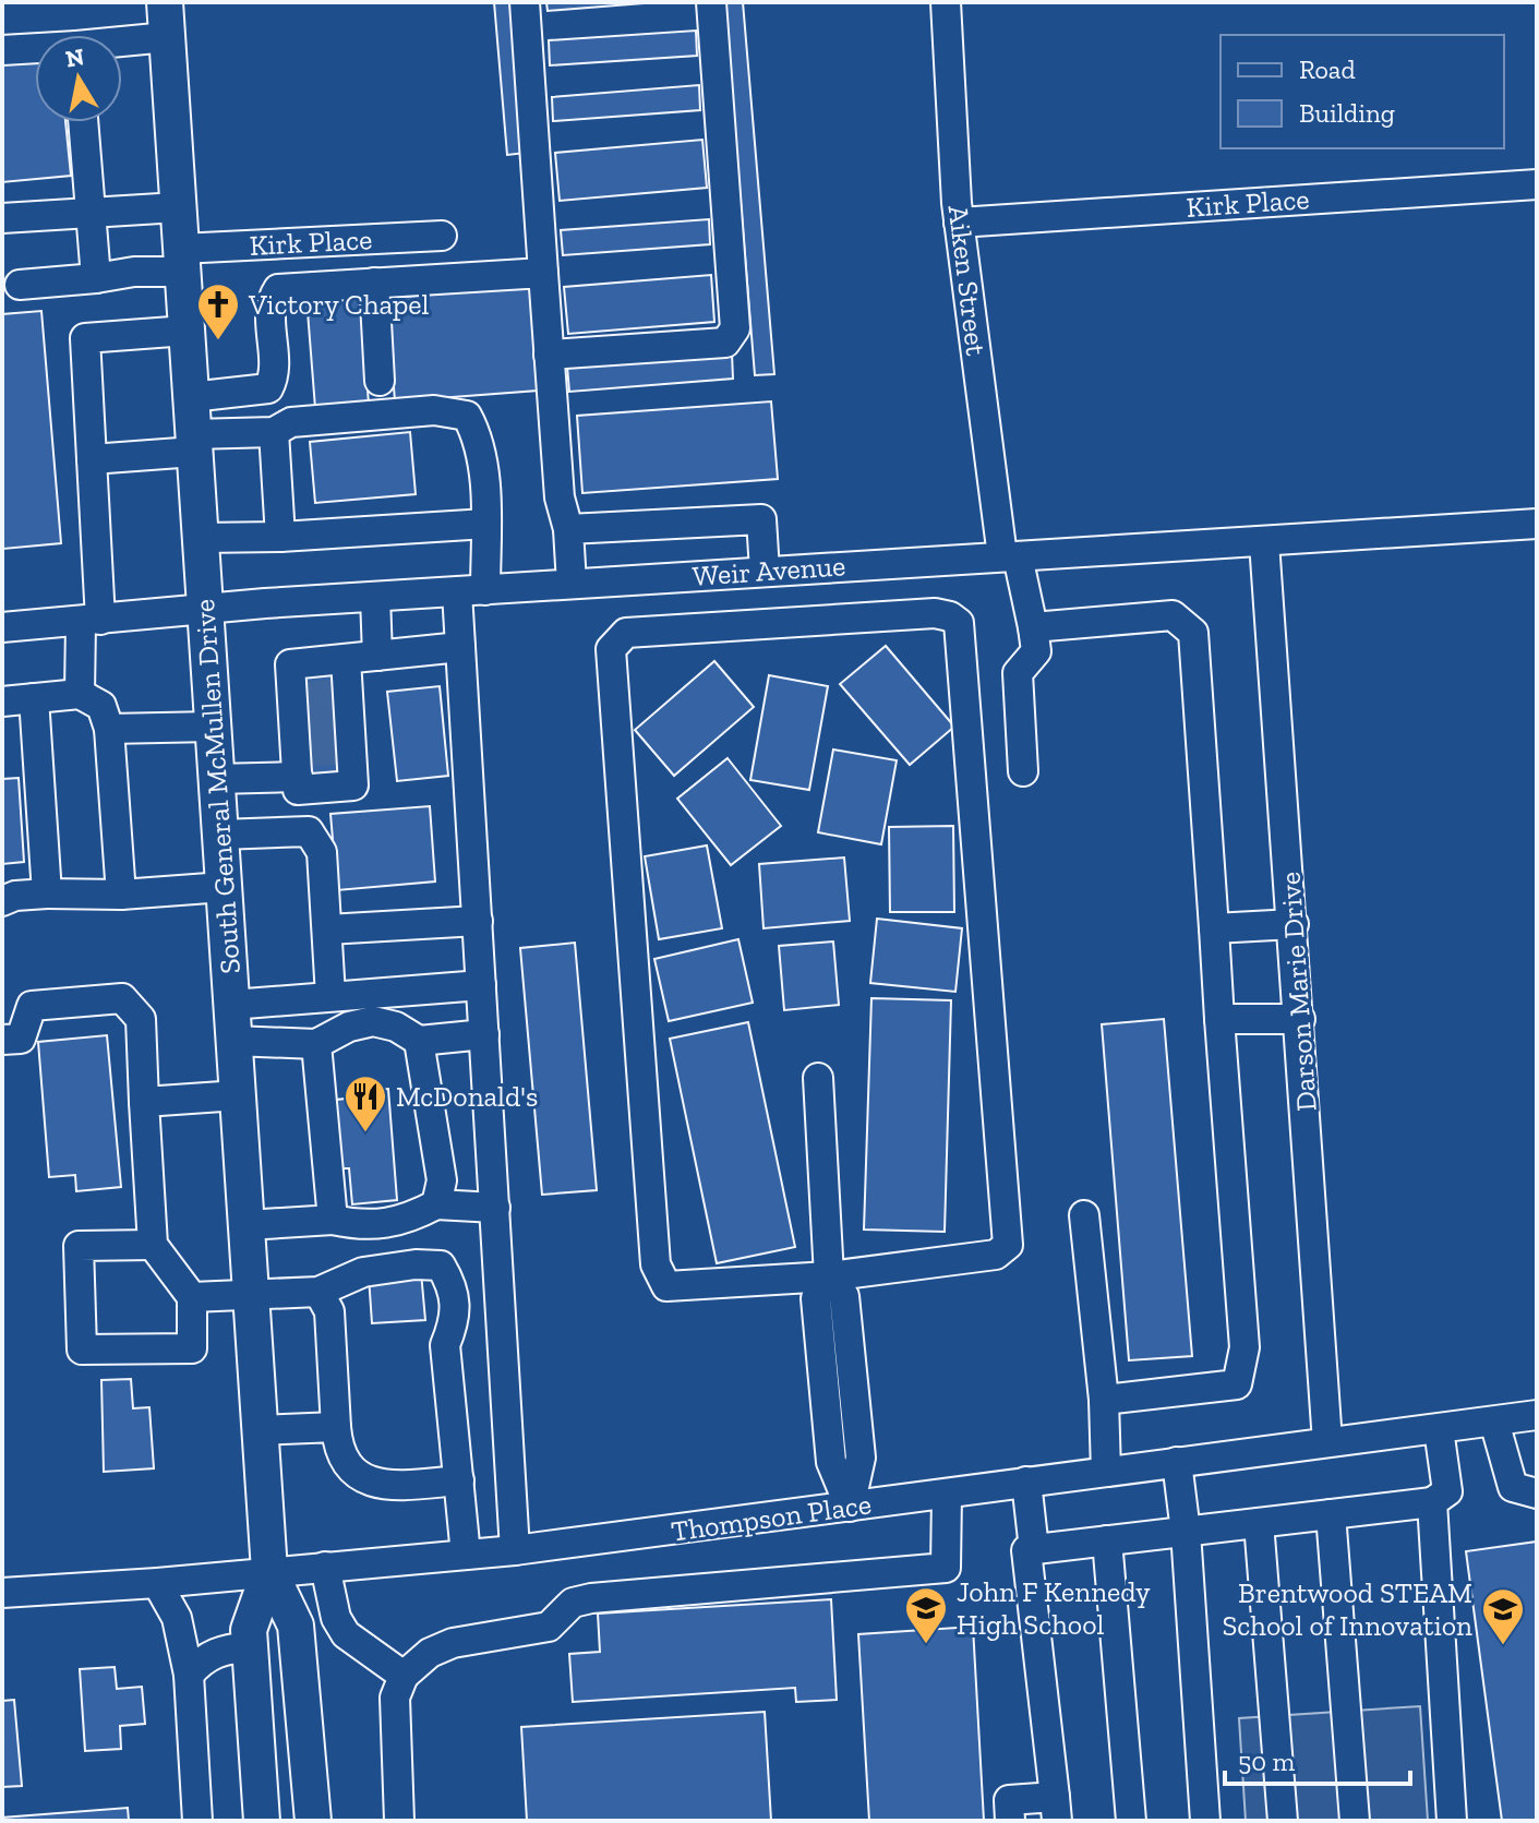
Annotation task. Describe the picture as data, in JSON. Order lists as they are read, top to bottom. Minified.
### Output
{"streets":{"main road":["South General McMullen Drive"],"street":["Kirk Place","Aiken Street","Weir Avenue","Darson Marie Drive","Thompson Place"]},"crossings":[["Kirk Place","Aiken Street"],["Kirk Place","South General McMullen Drive"],["Aiken Street","Weir Avenue"],["Weir Avenue","South General McMullen Drive"],["Weir Avenue","Darson Marie Drive"],["South General McMullen Drive","Thompson Place"],["Darson Marie Drive","Thompson Place"]],"places":{"church":["Victory Chapel"],"restaurant":["McDonald's"],"school or university":["John F Kennedy High School","Brentwood STEAM School of Innovation"]},"legend":["Road","Building"],"scale_bar":"50 m","north":"top"}
